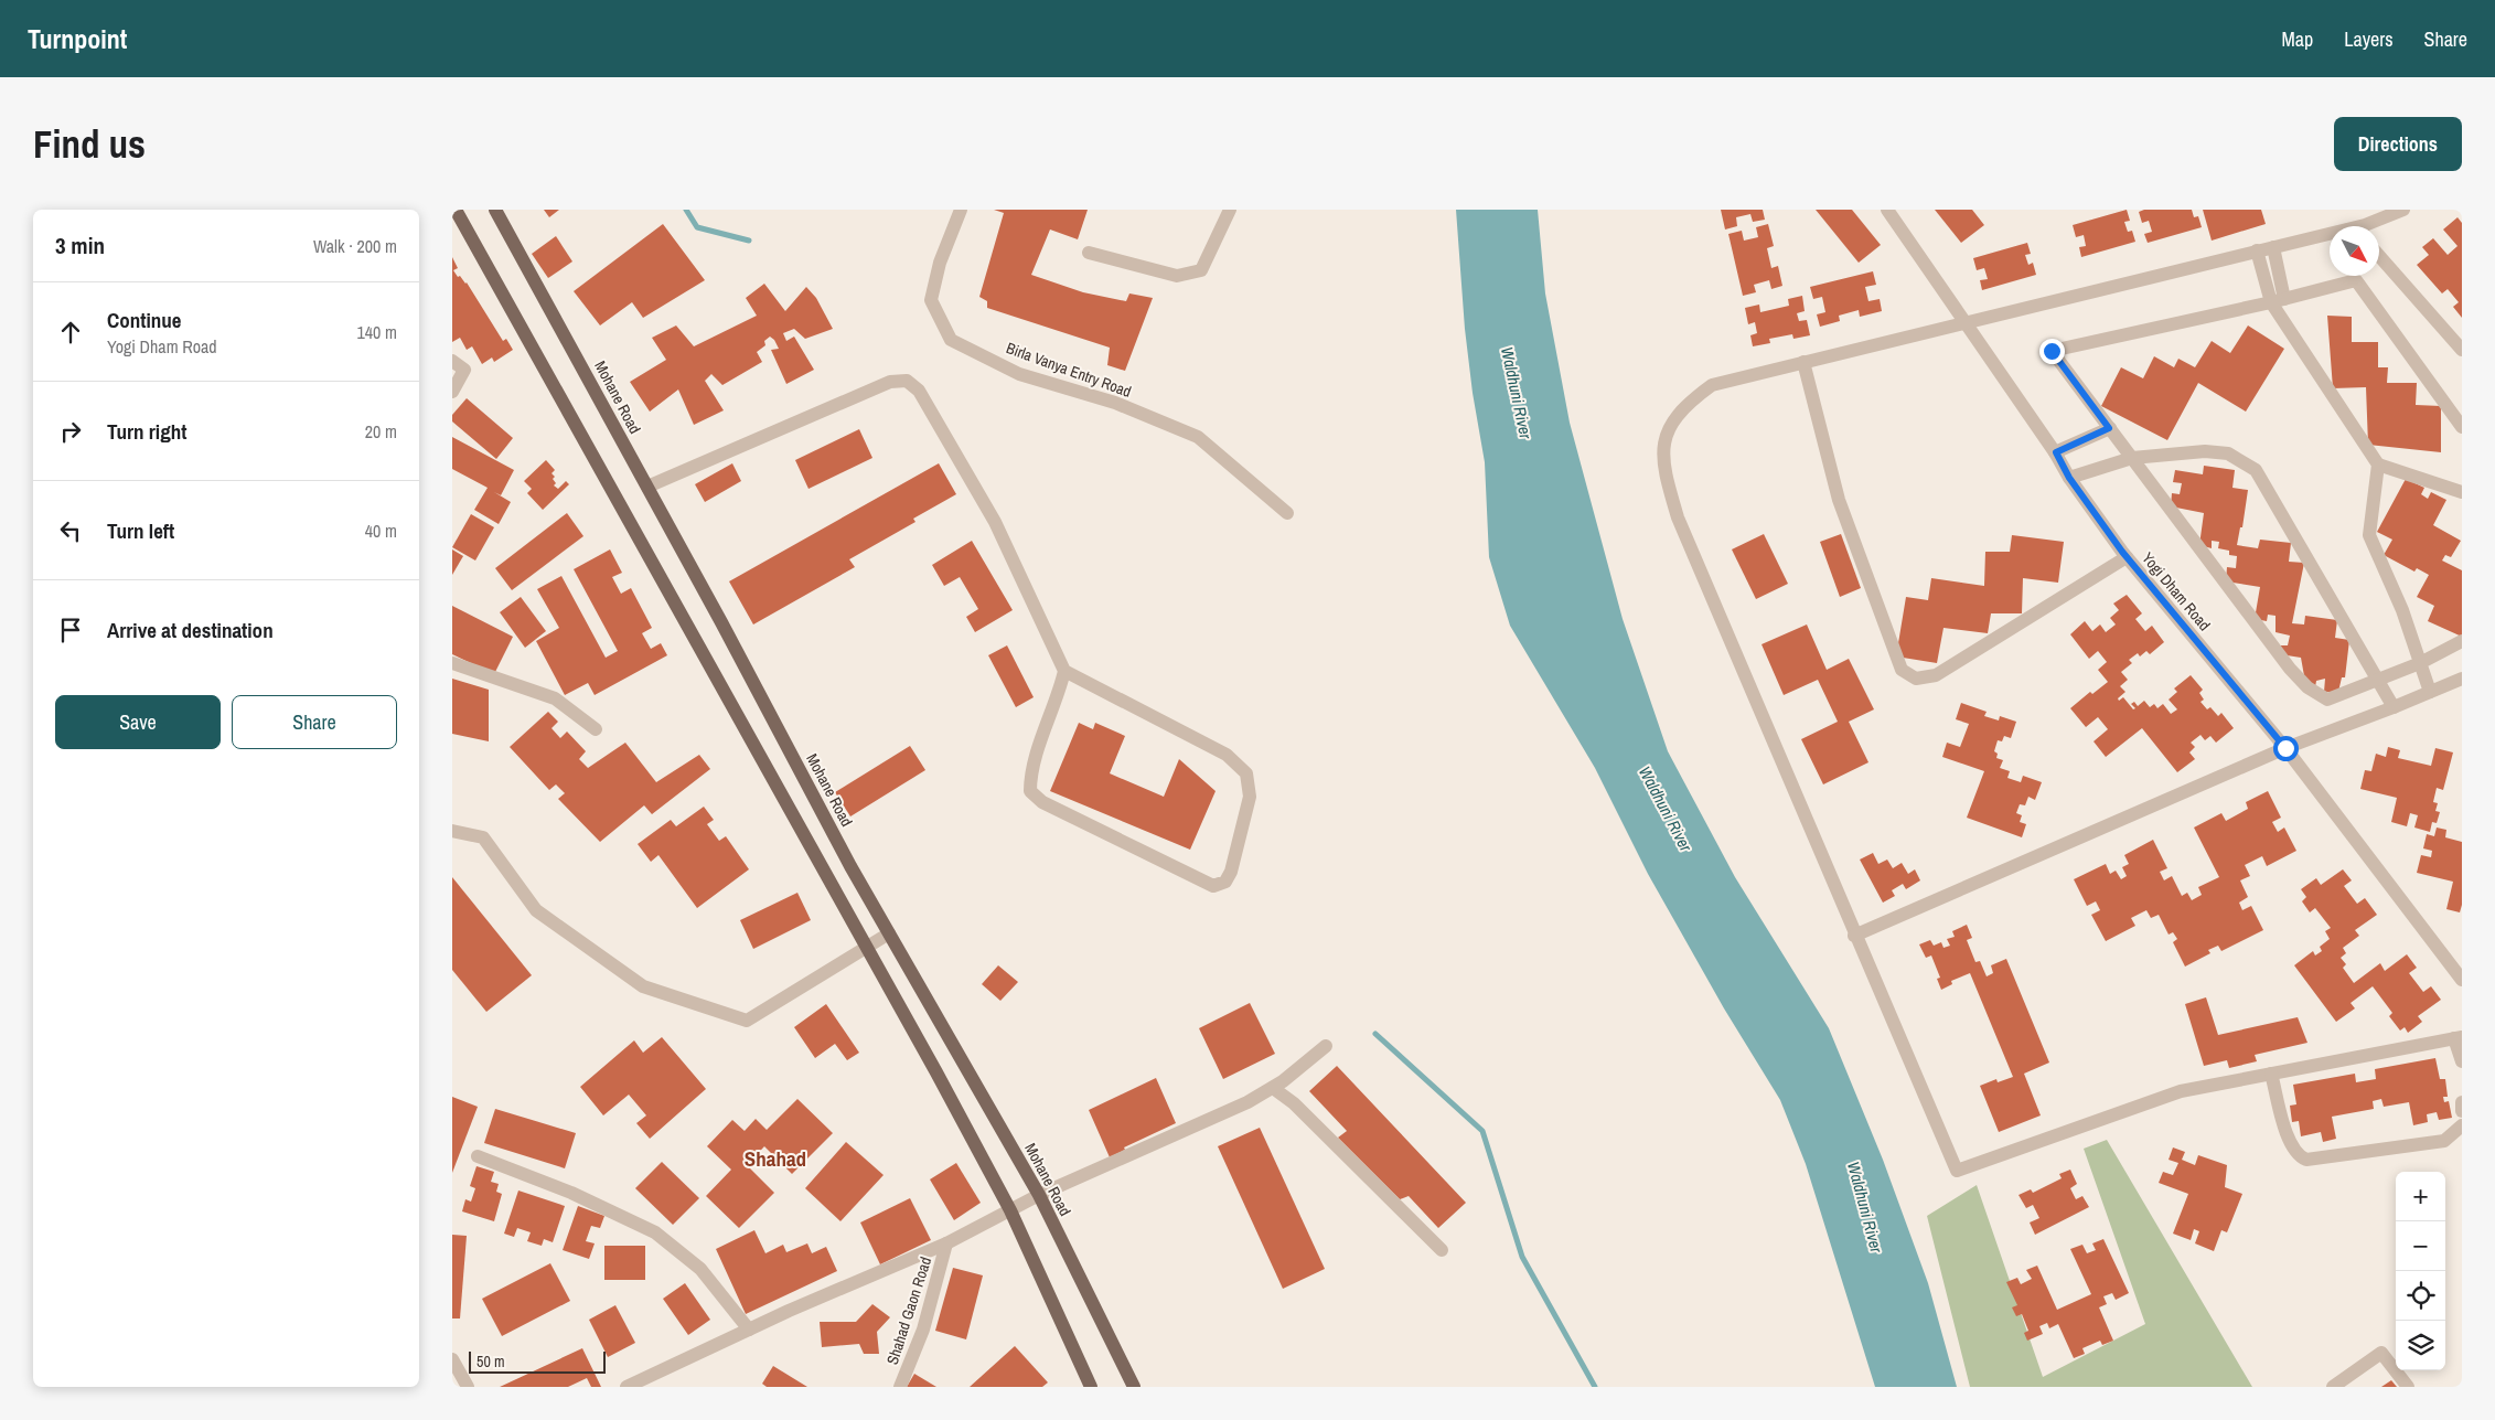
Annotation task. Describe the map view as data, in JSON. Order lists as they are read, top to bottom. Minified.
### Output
{"streets":{"main road":["Mohane Road"],"street":["Birla Vanya Entry Road","Yogi Dham Road","Shahad Gaon Road"]},"districts":["Shahad"],"water":["Waldhuni River"],"scale_bar":"50 m","north":"bottom right","page":{"header":"Turnpoint","nav":["Map","Layers","Share"],"buttons":["Directions",["Save","Share"]],"title":"Find us","heading":["3 min","Walk · 200 m"],"list":[["Continue","Yogi Dham Road","140 m"],["Turn right","20 m"],["Turn left","40 m"],"Arrive at destination"],"map_buttons":["+","−"],"scale":"50 m"}}
